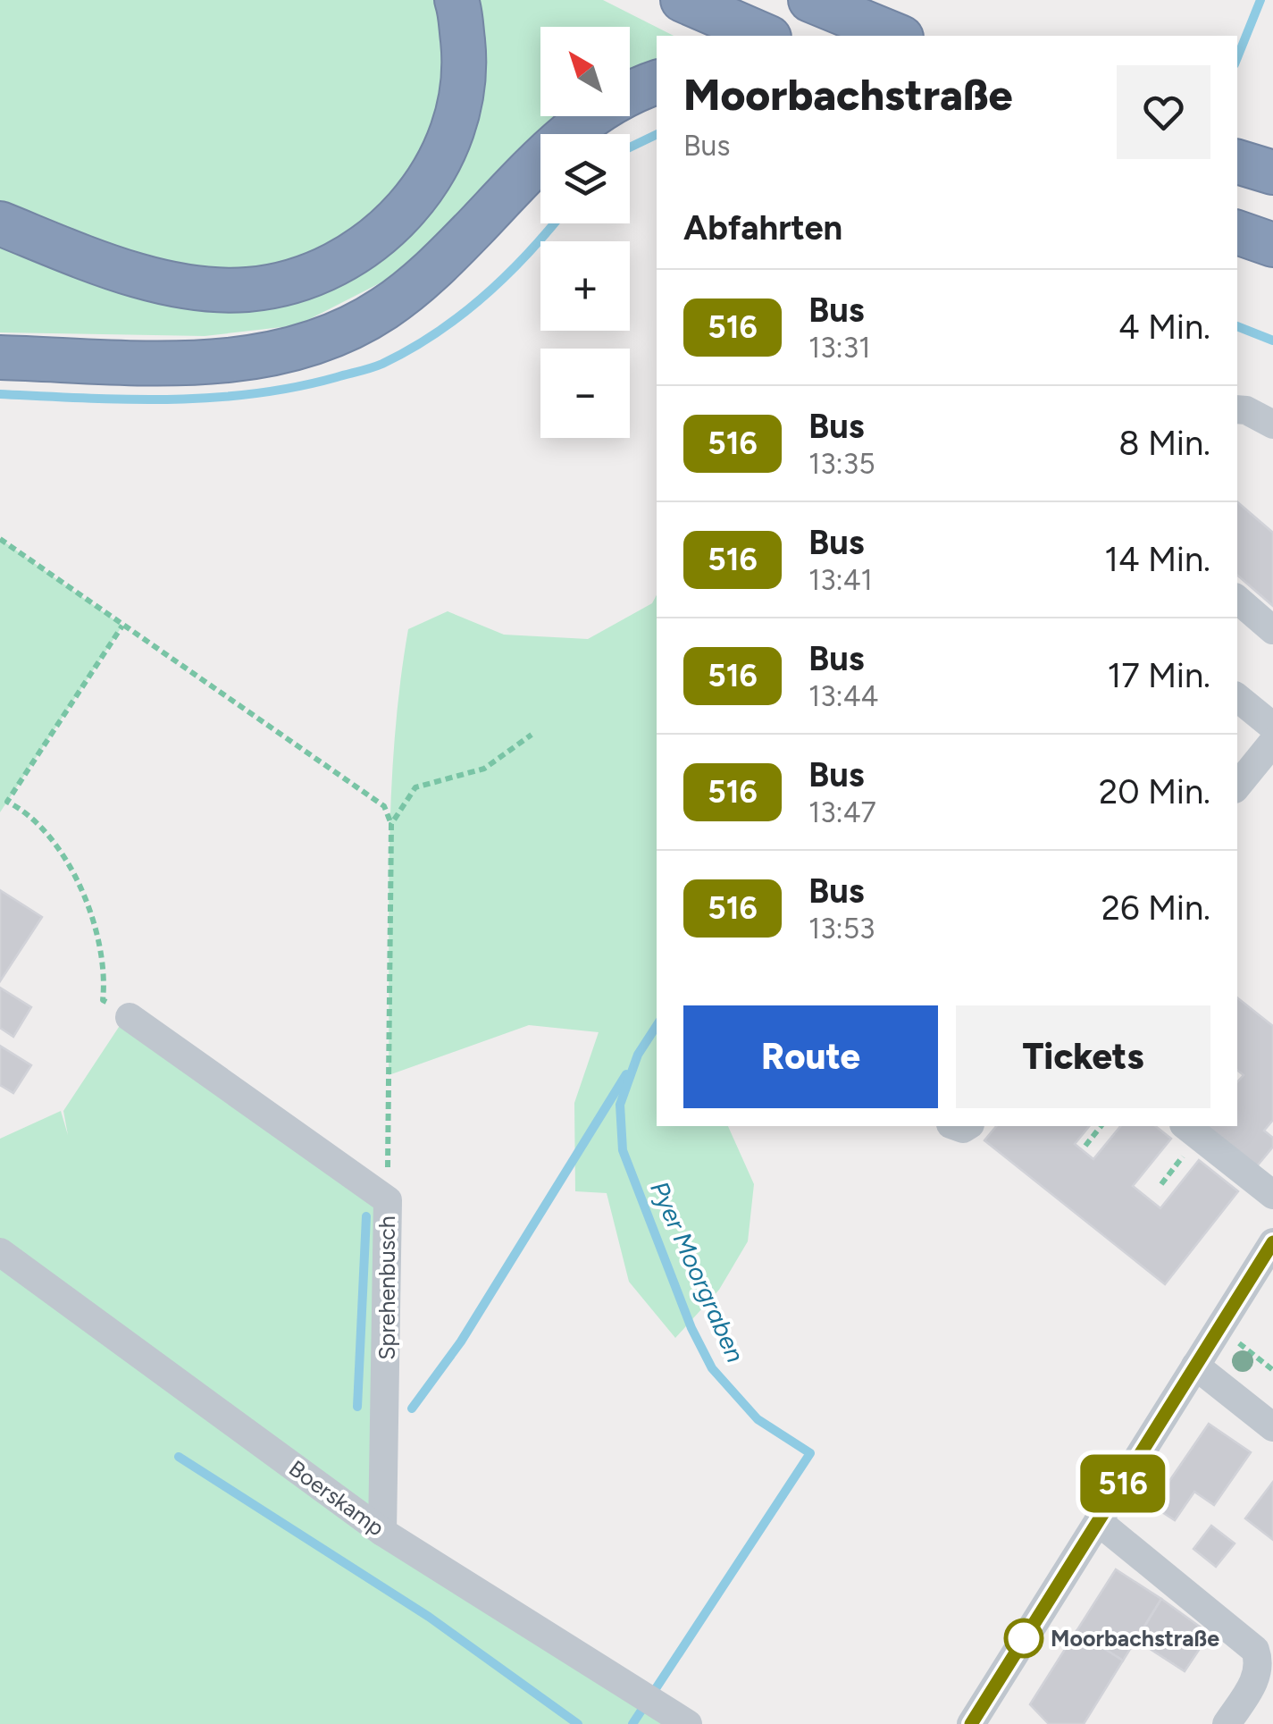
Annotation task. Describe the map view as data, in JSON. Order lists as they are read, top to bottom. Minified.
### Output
{"streets":{"street":["Sprehenbusch","Boerskamp"]},"crossings":[["Sprehenbusch","Boerskamp"]],"water":["Pyer Moorgraben"],"places":["Moorbachstraße"],"lines":["bus line 516"],"north":"top left","page":{"on_map":"516","map_buttons":["+","−"],"heading":[["Moorbachstraße","Bus"],"Abfahrten"],"list":[{"mark":"516","name":"Bus","note":"13:31","value":"4 Min."},{"mark":"516","name":"Bus","note":"13:35","value":"8 Min."},{"mark":"516","name":"Bus","note":"13:41","value":"14 Min."},{"mark":"516","name":"Bus","note":"13:44","value":"17 Min."},{"mark":"516","name":"Bus","note":"13:47","value":"20 Min."},{"mark":"516","name":"Bus","note":"13:53","value":"26 Min."}],"buttons":["Route","Tickets"]}}
